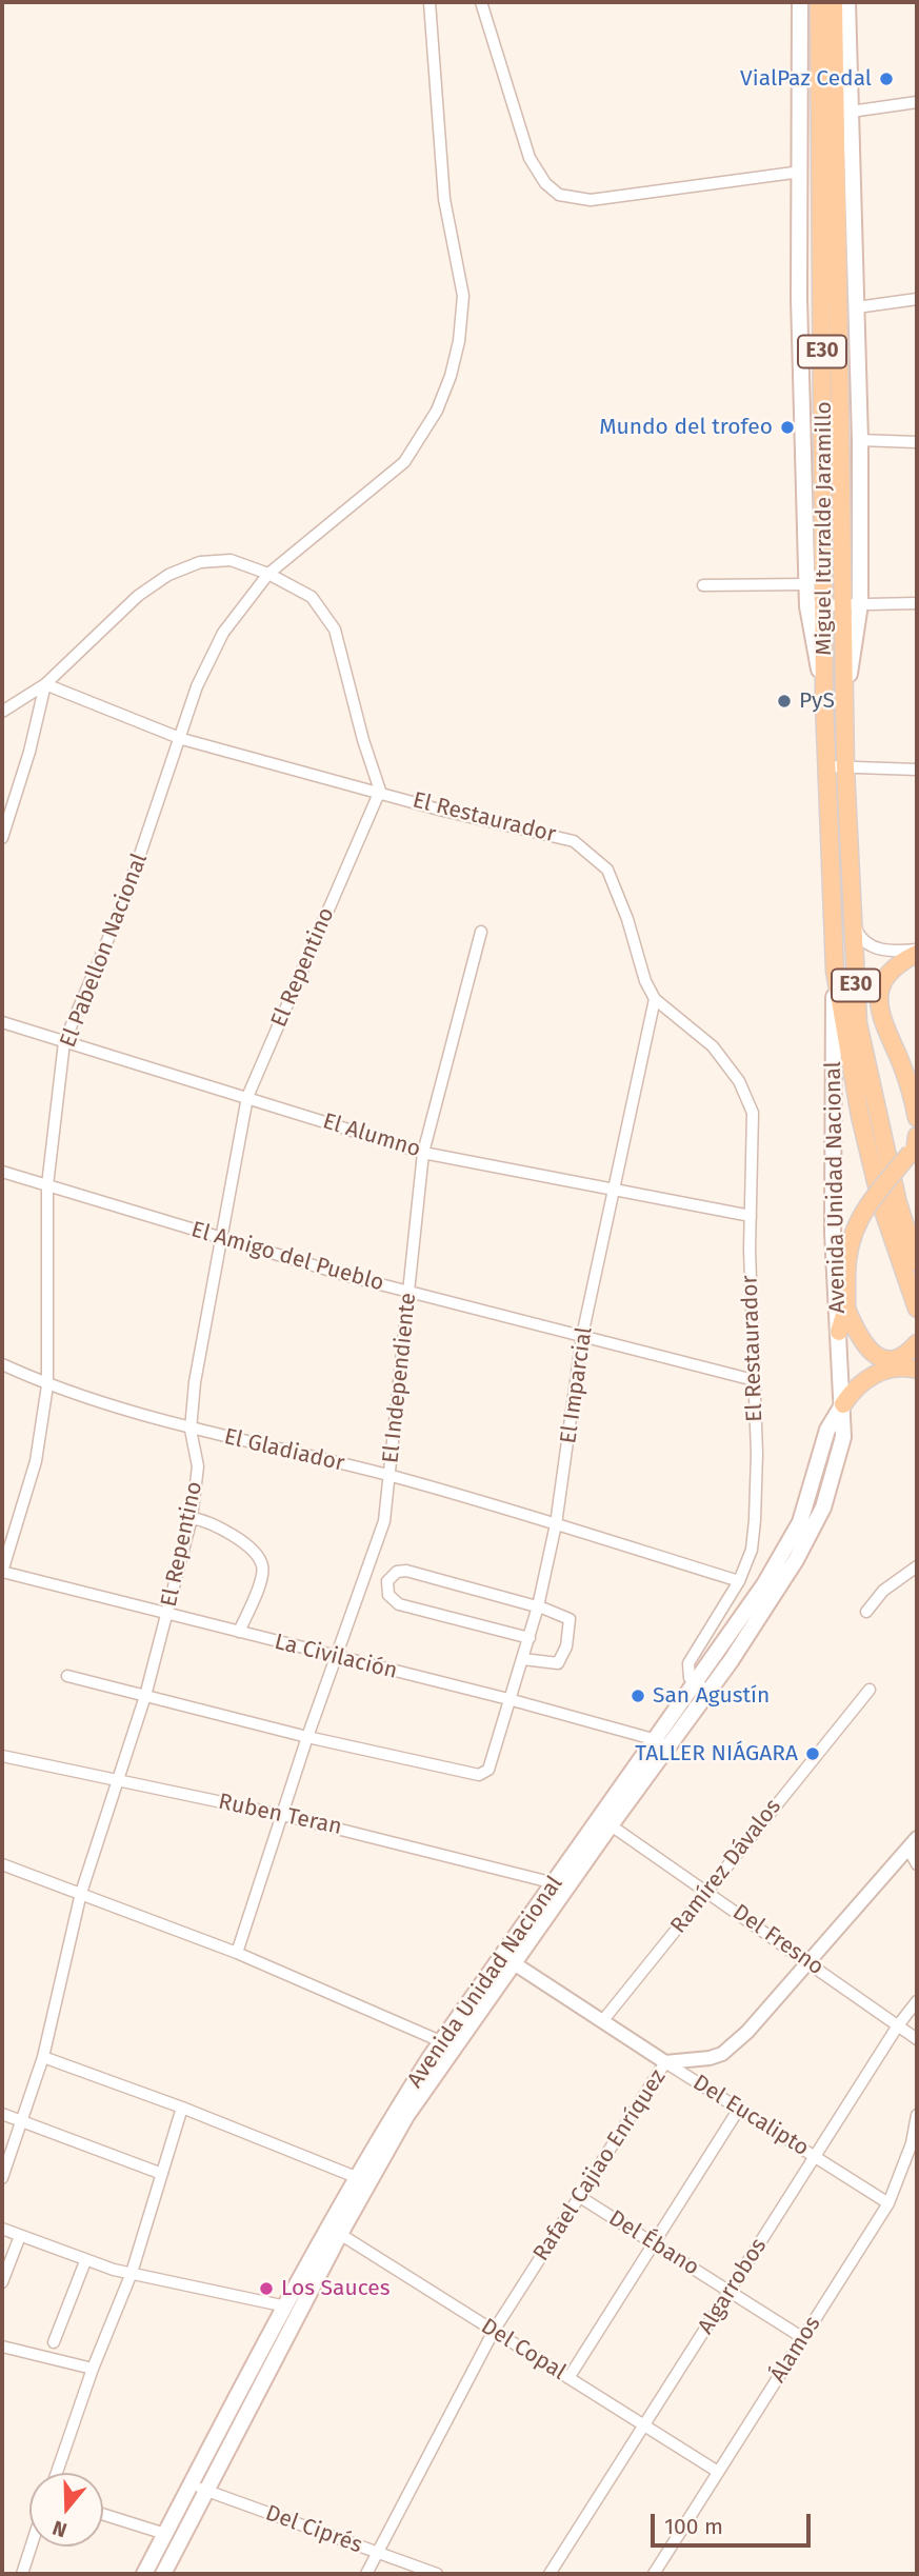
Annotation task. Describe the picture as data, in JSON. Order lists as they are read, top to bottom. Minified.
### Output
{"streets":{"main road":["E30","Miguel Iturralde Jaramillo","Avenida Unidad Nacional"],"street":["El Restaurador","El Pabellon Nacional","El Repentino","El Alumno","El Amigo del Pueblo","El Independiente","El Imparcial","El Gladiador","La Civilación","Ruben Teran","Ramírez Dávalos","Del Fresno","Del Eucalipto","Rafael Cajiao Enríquez","Del Ébano","Algarrobos","Del Copal","Álamos","Del Ciprés"]},"crossings":[["Miguel Iturralde Jaramillo","Avenida Unidad Nacional"],["El Restaurador","El Pabellon Nacional"],["El Restaurador","El Repentino"],["El Restaurador","El Alumno"],["El Restaurador","Avenida Unidad Nacional"],["El Restaurador","El Amigo del Pueblo"],["El Restaurador","El Imparcial"],["El Restaurador","El Gladiador"],["El Pabellon Nacional","El Alumno"],["El Pabellon Nacional","El Amigo del Pueblo"],["El Pabellon Nacional","El Gladiador"],["El Pabellon Nacional","La Civilación"],["El Repentino","El Alumno"],["El Repentino","El Amigo del Pueblo"],["El Repentino","El Gladiador"],["El Repentino","La Civilación"],["El Repentino","Ruben Teran"],["El Alumno","El Independiente"],["El Alumno","El Imparcial"],["Avenida Unidad Nacional","La Civilación"],["Avenida Unidad Nacional","Ruben Teran"],["Avenida Unidad Nacional","Del Fresno"],["Avenida Unidad Nacional","Del Eucalipto"],["Avenida Unidad Nacional","Del Copal"],["Avenida Unidad Nacional","Del Ciprés"],["El Amigo del Pueblo","El Independiente"],["El Amigo del Pueblo","El Imparcial"],["El Independiente","El Imparcial"],["El Independiente","El Gladiador"],["El Independiente","La Civilación"],["El Independiente","Ruben Teran"],["El Imparcial","El Gladiador"],["El Imparcial","La Civilación"],["Ramírez Dávalos","Del Fresno"],["Ramírez Dávalos","Del Eucalipto"],["Del Fresno","Rafael Cajiao Enríquez"],["Del Fresno","Algarrobos"],["Del Eucalipto","Rafael Cajiao Enríquez"],["Del Eucalipto","Algarrobos"],["Del Eucalipto","Álamos"],["Rafael Cajiao Enríquez","Del Ébano"],["Rafael Cajiao Enríquez","Del Copal"],["Rafael Cajiao Enríquez","Del Ciprés"],["Del Ébano","Algarrobos"],["Del Ébano","Álamos"],["Algarrobos","Del Copal"],["Del Copal","Álamos"]],"places":["VialPaz Cedal","Mundo del trofeo","PyS","San Agustín","TALLER NIÁGARA","Los Sauces"],"scale_bar":"100 m","north":"bottom"}
